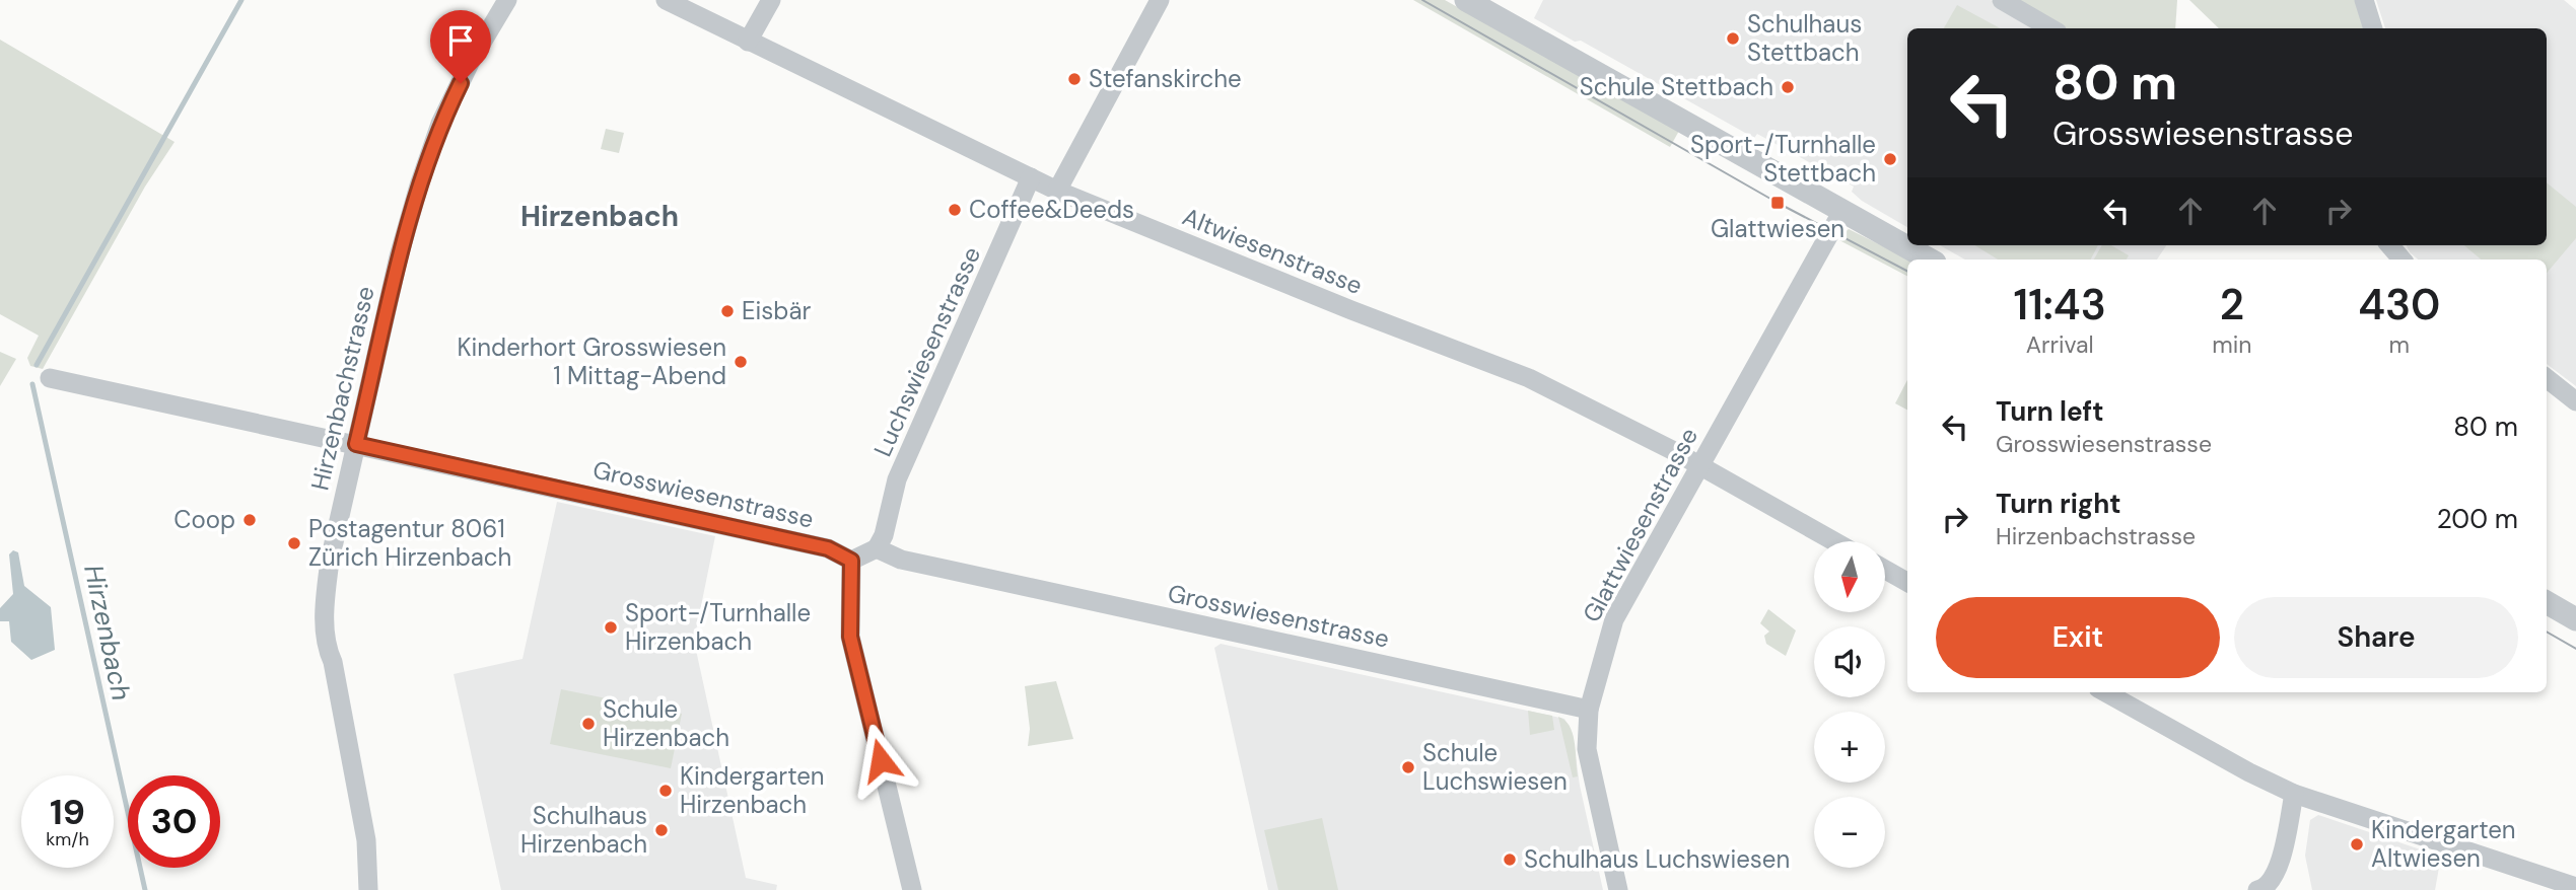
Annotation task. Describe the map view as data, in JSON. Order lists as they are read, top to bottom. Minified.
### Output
{"streets":{"street":["Altwiesenstrasse","Luchswiesenstrasse","Hirzenbachstrasse","Grosswiesenstrasse","Glattwiesenstrasse"]},"crossings":[["Altwiesenstrasse","Luchswiesenstrasse"],["Altwiesenstrasse","Glattwiesenstrasse"],["Luchswiesenstrasse","Grosswiesenstrasse"],["Hirzenbachstrasse","Grosswiesenstrasse"],["Grosswiesenstrasse","Glattwiesenstrasse"]],"districts":["Hirzenbach"],"water":["Hirzenbach"],"places":{"other":["Schulhaus Stettbach","Stefanskirche","Schule Stettbach","Sport-/Turnhalle Stettbach","Coffee&Deeds","Eisbär","Kinderhort Grosswiesen 1 Mittag-Abend","Coop","Postagentur 8061 Zürich Hirzenbach","Sport-/Turnhalle Hirzenbach","Schule Hirzenbach","Schule Luchswiesen","Kindergarten Hirzenbach","Schulhaus Hirzenbach","Kindergarten Altwiesen","Schulhaus Luchswiesen"],"transit":["Glattwiesen"]},"north":"bottom","page":{"turn":["80 m","Grosswiesenstrasse"],"eta":["11:43","Arrival","2","min","430","m"],"list":[{"name":"Turn left","note":"Grosswiesenstrasse","value":"80 m"},{"name":"Turn right","note":"Hirzenbachstrasse","value":"200 m"}],"map_buttons":["+","−"],"buttons":["Exit","Share"],"speed":"19 km/h","limit":"30"}}
